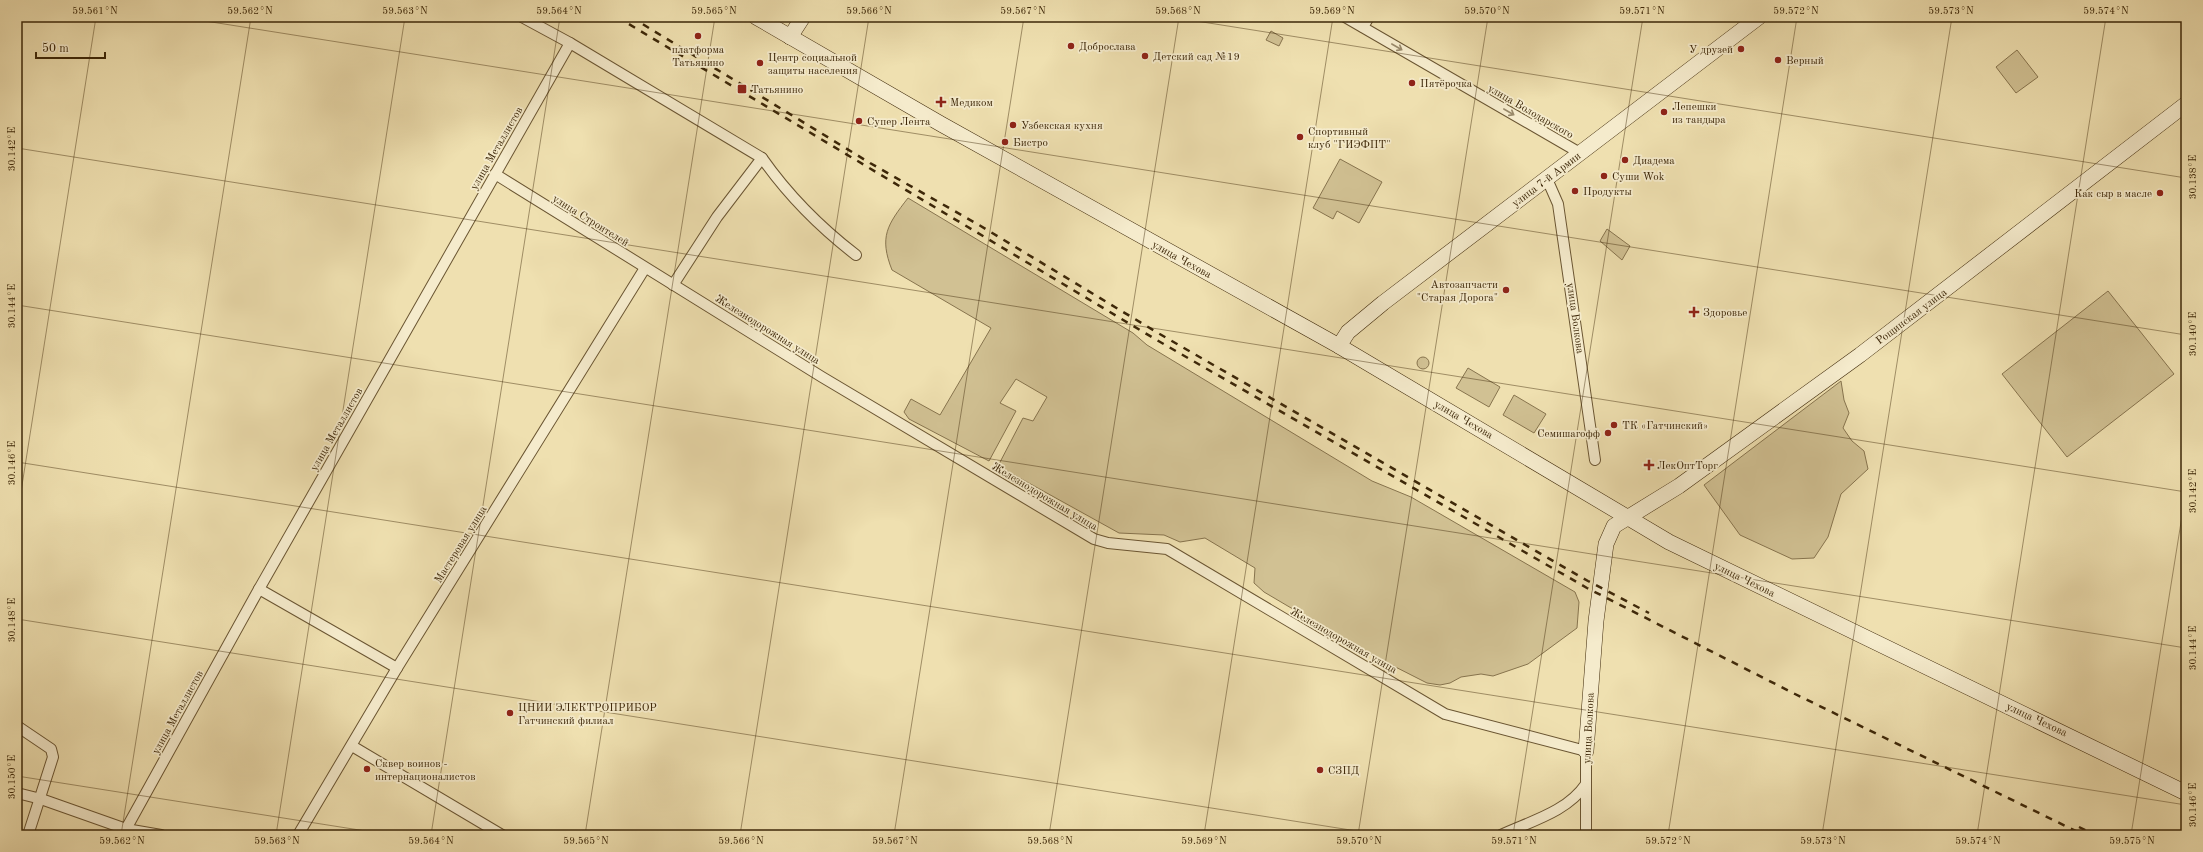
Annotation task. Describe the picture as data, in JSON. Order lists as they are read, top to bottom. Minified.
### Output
{"streets":{"street":["улица Володарского","улица Металлистов","улица 7-й Армии","улица Строителей","улица Чехова","Рощинская улица","улица Волкова","Железнодорожная улица","Мастеровая улица"]},"crossings":[["улица Володарского","улица 7-й Армии"],["улица Металлистов","улица Строителей"],["улица 7-й Армии","улица Чехова"],["улица 7-й Армии","улица Волкова"],["улица Строителей","Железнодорожная улица"],["улица Строителей","Мастеровая улица"],["улица Чехова","Рощинская улица"],["Рощинская улица","улица Волкова"],["улица Волкова","Железнодорожная улица"]],"one_way":["улица Володарского"],"places":{"other":["платформа Татьянино","Доброслава","У друзей","Детский сад №19","Верный","Центр социальной защиты населения","Пятёрочка","Лепешки из тандыра","Супер Лента","Узбекская кухня","Спортивный клуб \"ГИЭФПТ\"","Бистро","Диадема","Суши Wok","Продукты","Как сыр в масле","Автозапчасти \"Старая Дорога\"","ТК «Гатчинский»","Семишагофф","ЦНИИ ЭЛЕКТРОПРИБОР Гатчинский филиал","Сквер воинов - интернационалистов","СЗПД"],"transit":["Татьянино"],"health":["Медиком","Здоровье","ЛекОптТорг"]},"scale_bar":"50 m","coordinates":["59.561°N","59.562°N","59.563°N","59.564°N","59.565°N","59.566°N","59.567°N","59.568°N","59.569°N","59.570°N","59.571°N","59.572°N","59.573°N","59.574°N","30.142°E","30.138°E","30.144°E","30.140°E","30.146°E","30.148°E","30.150°E","59.575°N"]}
